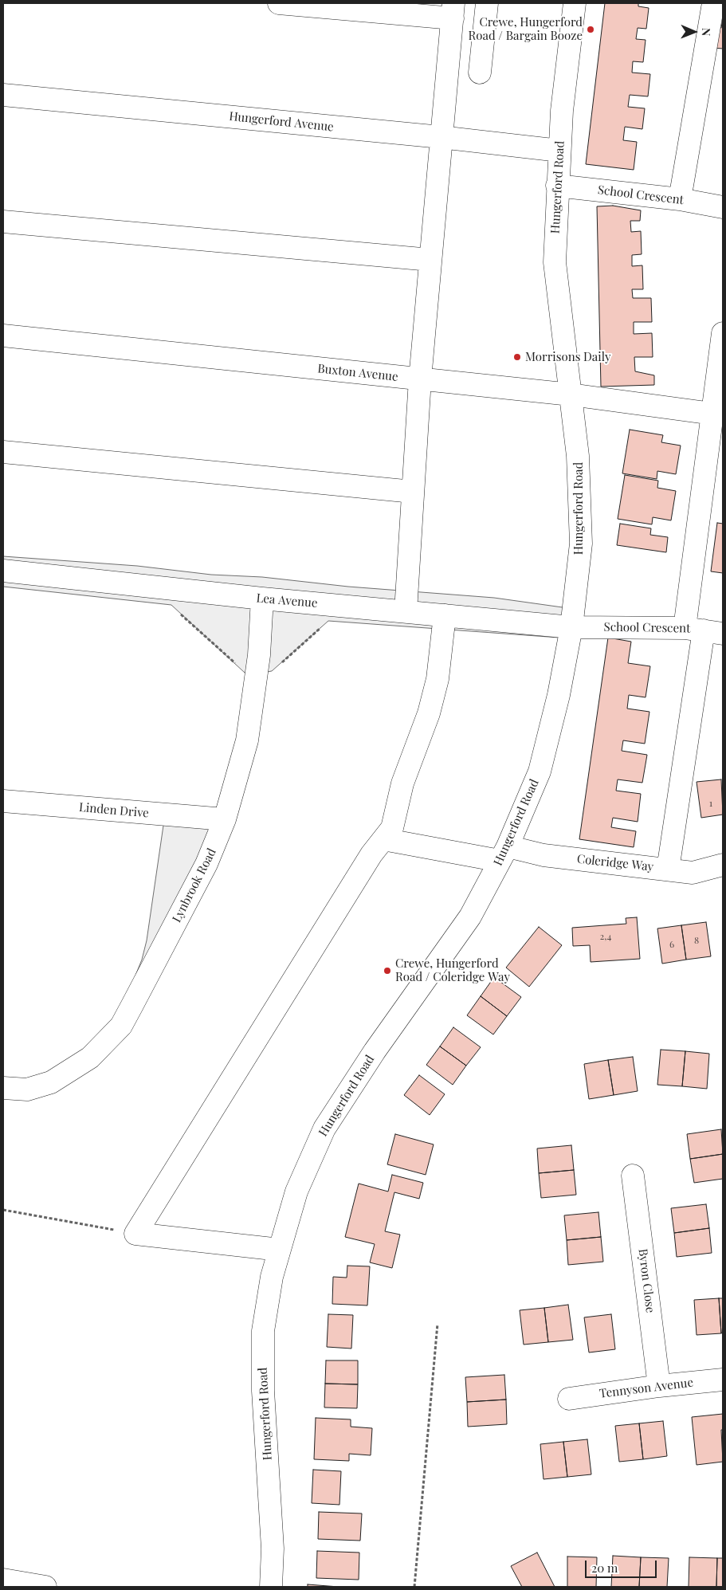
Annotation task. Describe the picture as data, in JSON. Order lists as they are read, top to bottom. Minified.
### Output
{"streets":{"street":["Hungerford Avenue","Hungerford Road","School Crescent","Buxton Avenue","Lea Avenue","Linden Drive","Coleridge Way","Lynbrook Road","Byron Close","Tennyson Avenue"]},"crossings":[["Hungerford Avenue","Hungerford Road"],["Hungerford Road","School Crescent"],["Hungerford Road","Buxton Avenue"],["Hungerford Road","Lea Avenue"],["Hungerford Road","Coleridge Way"],["School Crescent","Lea Avenue"],["Lea Avenue","Lynbrook Road"],["Linden Drive","Lynbrook Road"],["Byron Close","Tennyson Avenue"]],"places":["Crewe, Hungerford Road / Bargain Booze","Morrisons Daily","Crewe, Hungerford Road / Coleridge Way"],"house_numbers":["1","2,4","8","6"],"scale_bar":"20 m","north":"right"}
